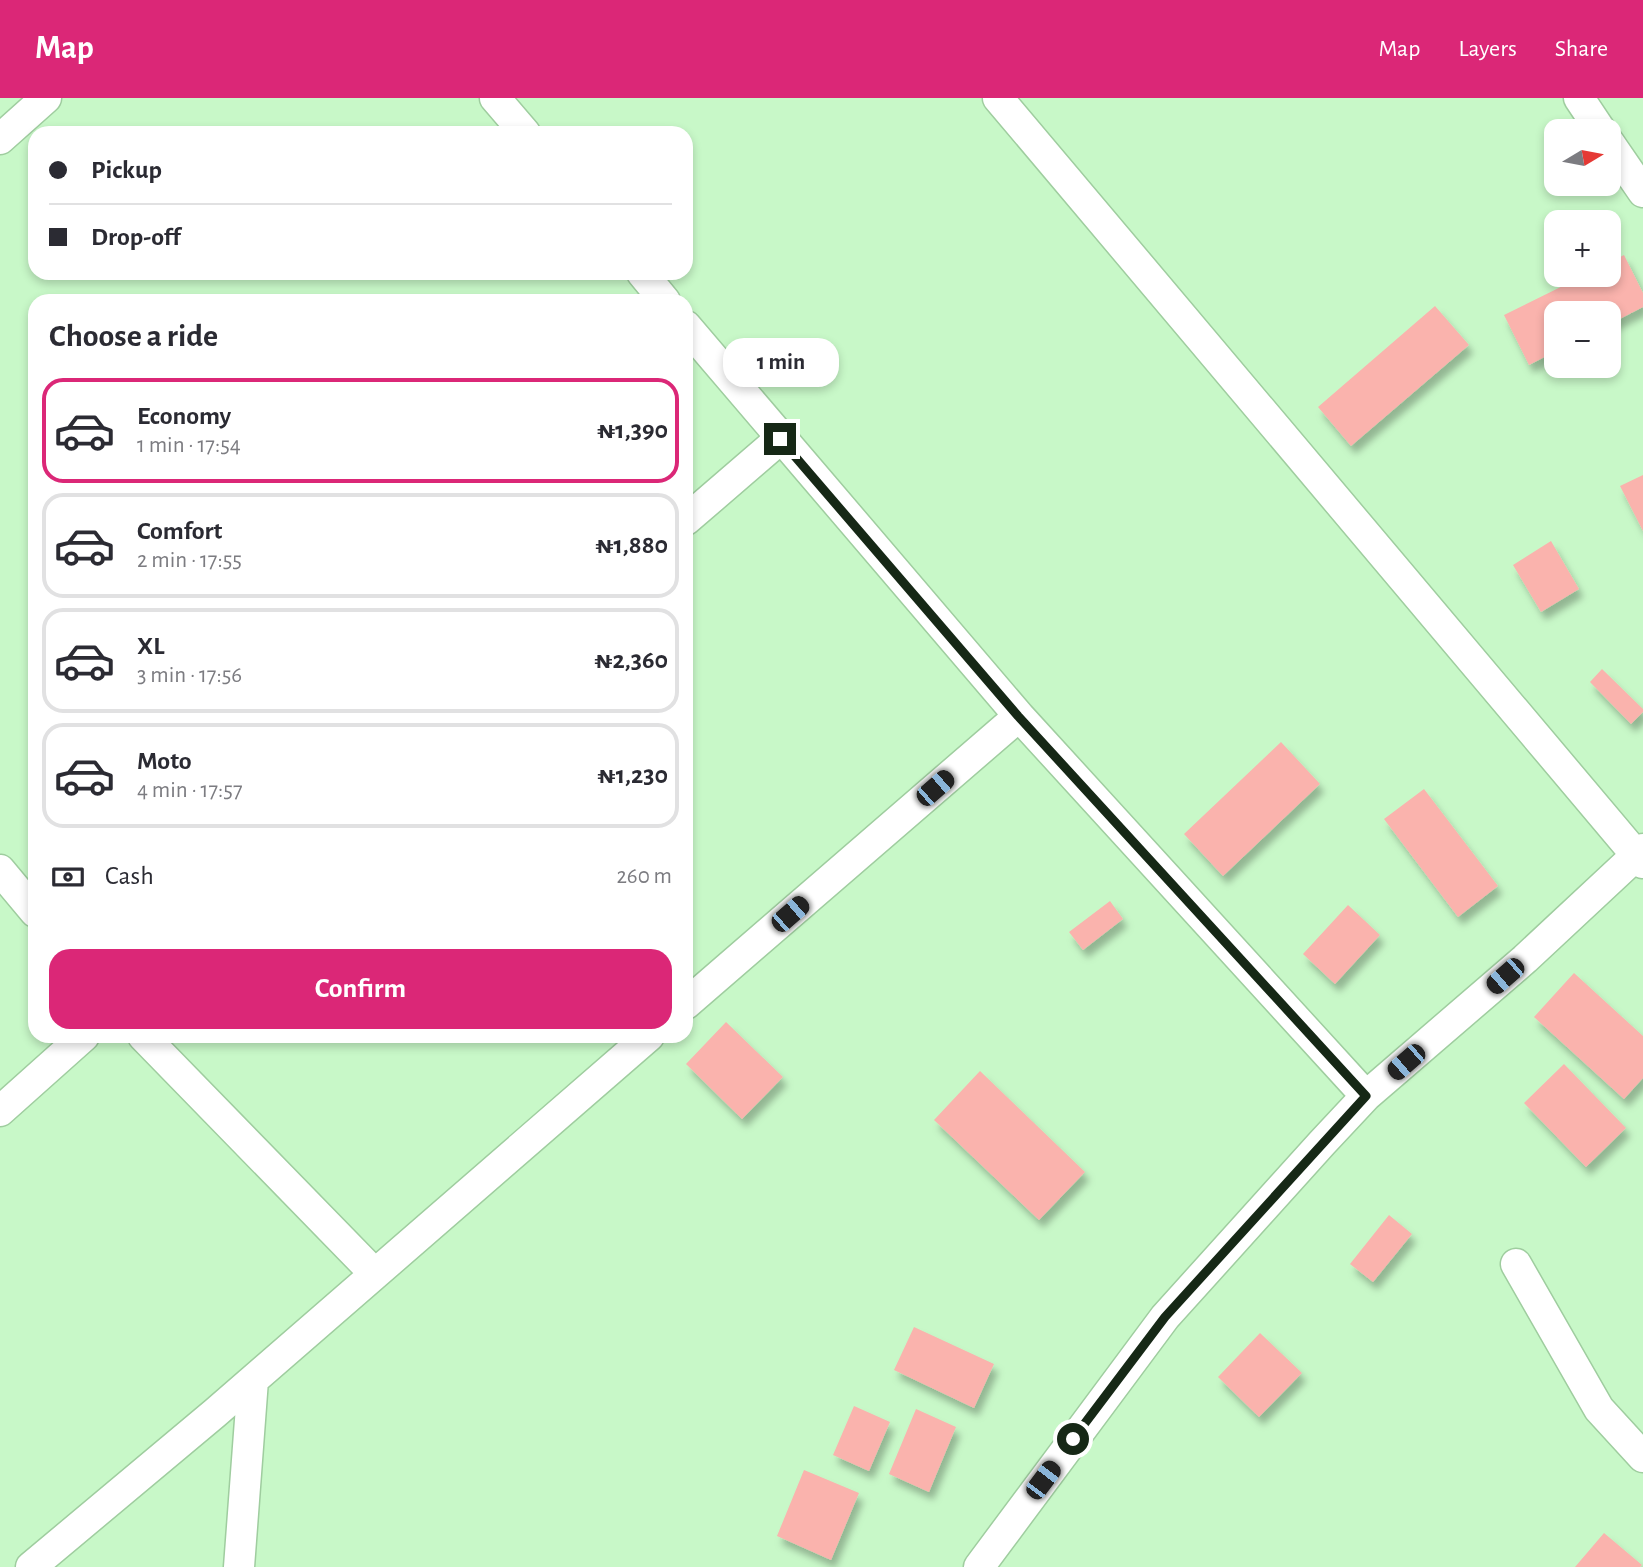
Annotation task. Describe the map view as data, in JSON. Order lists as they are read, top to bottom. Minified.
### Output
{"north":"right","page":{"header":"Map","nav":["Map","Layers","Share"],"map_buttons":["+","−"],"banner":["Pickup","Drop-off"],"heading":"Choose a ride","bubble":"1 min","list":[{"name":"Economy","note":"1 min · 17:54","value":"₦1,390"},{"name":"Comfort","note":"2 min · 17:55","value":"₦1,880"},{"name":"XL","note":"3 min · 17:56","value":"₦2,360"},{"name":"Moto","note":"4 min · 17:57","value":"₦1,230"}],"pay":["Cash","260 m"],"buttons":"Confirm"}}
